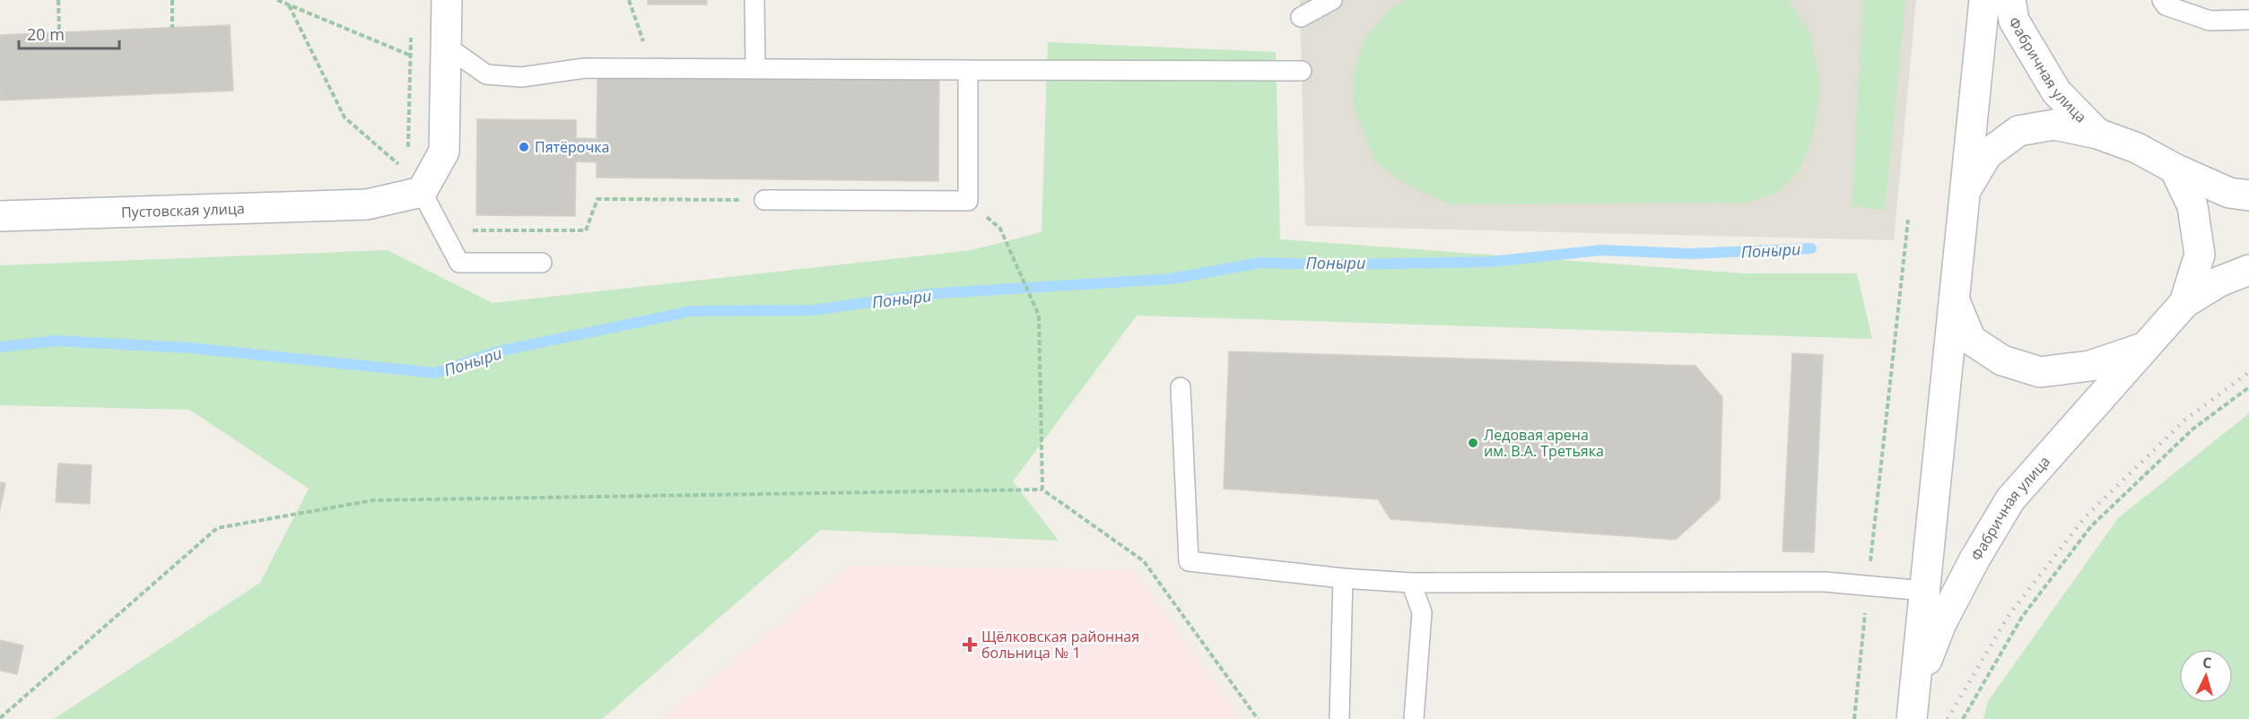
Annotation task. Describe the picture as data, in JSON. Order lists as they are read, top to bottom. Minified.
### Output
{"streets":{"street":["Фабричная улица","Пустовская улица"]},"water":["Поныри"],"places":{"other":["Пятёрочка","Ледовая арена им. В.А. Третьяка"],"health":["Щёлковская районная больница № 1"]},"scale_bar":"20 m","north":"top"}
